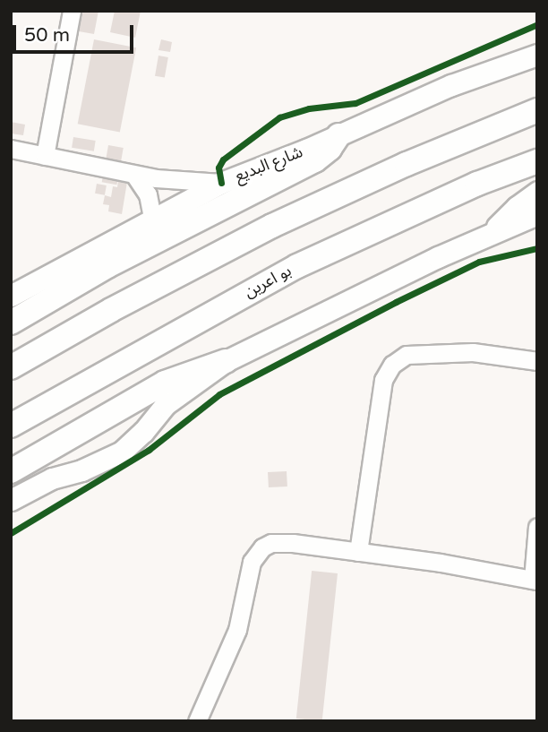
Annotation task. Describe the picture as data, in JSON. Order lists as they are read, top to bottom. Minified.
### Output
{"streets":{"highway":["بو اعرين"],"main road":["شارع البديع"]},"scale_bar":"50 m"}
